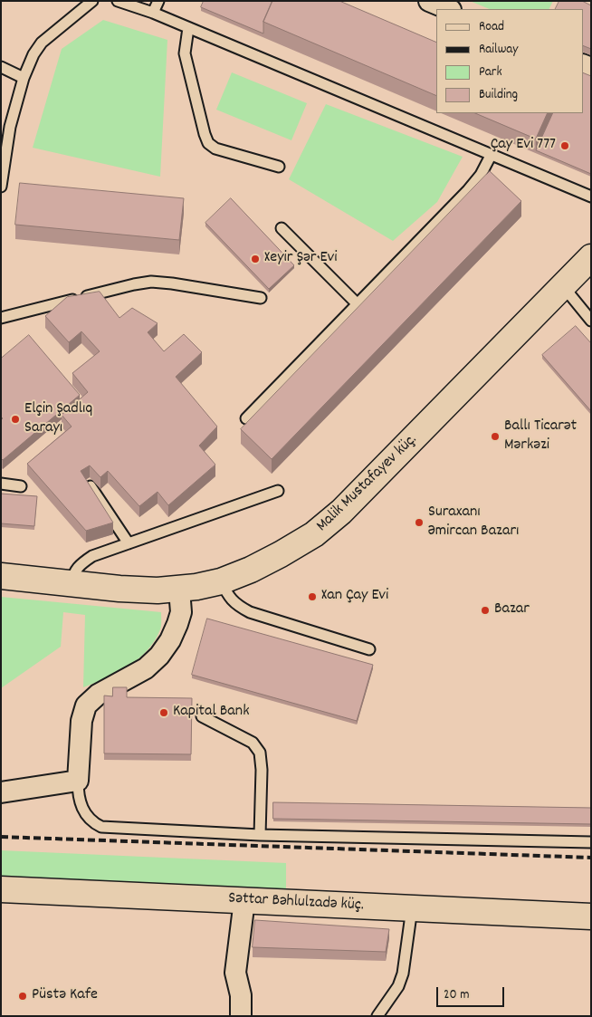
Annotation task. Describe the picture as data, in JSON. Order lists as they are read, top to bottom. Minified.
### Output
{"streets":{"street":["Malik Mustafayev küç.","Səttar Bəhlulzadə küç."]},"places":["Çay Evi 777","Xeyir Şər Evi","Elçin Şadlıq Sarayı","Ballı Ticarət Mərkəzi","Suraxanı Əmircan Bazarı","Xan Çay Evi","Bazar","Kapital Bank","Püstə Kafe"],"legend":["Road","Railway","Park","Building"],"scale_bar":"20 m"}
